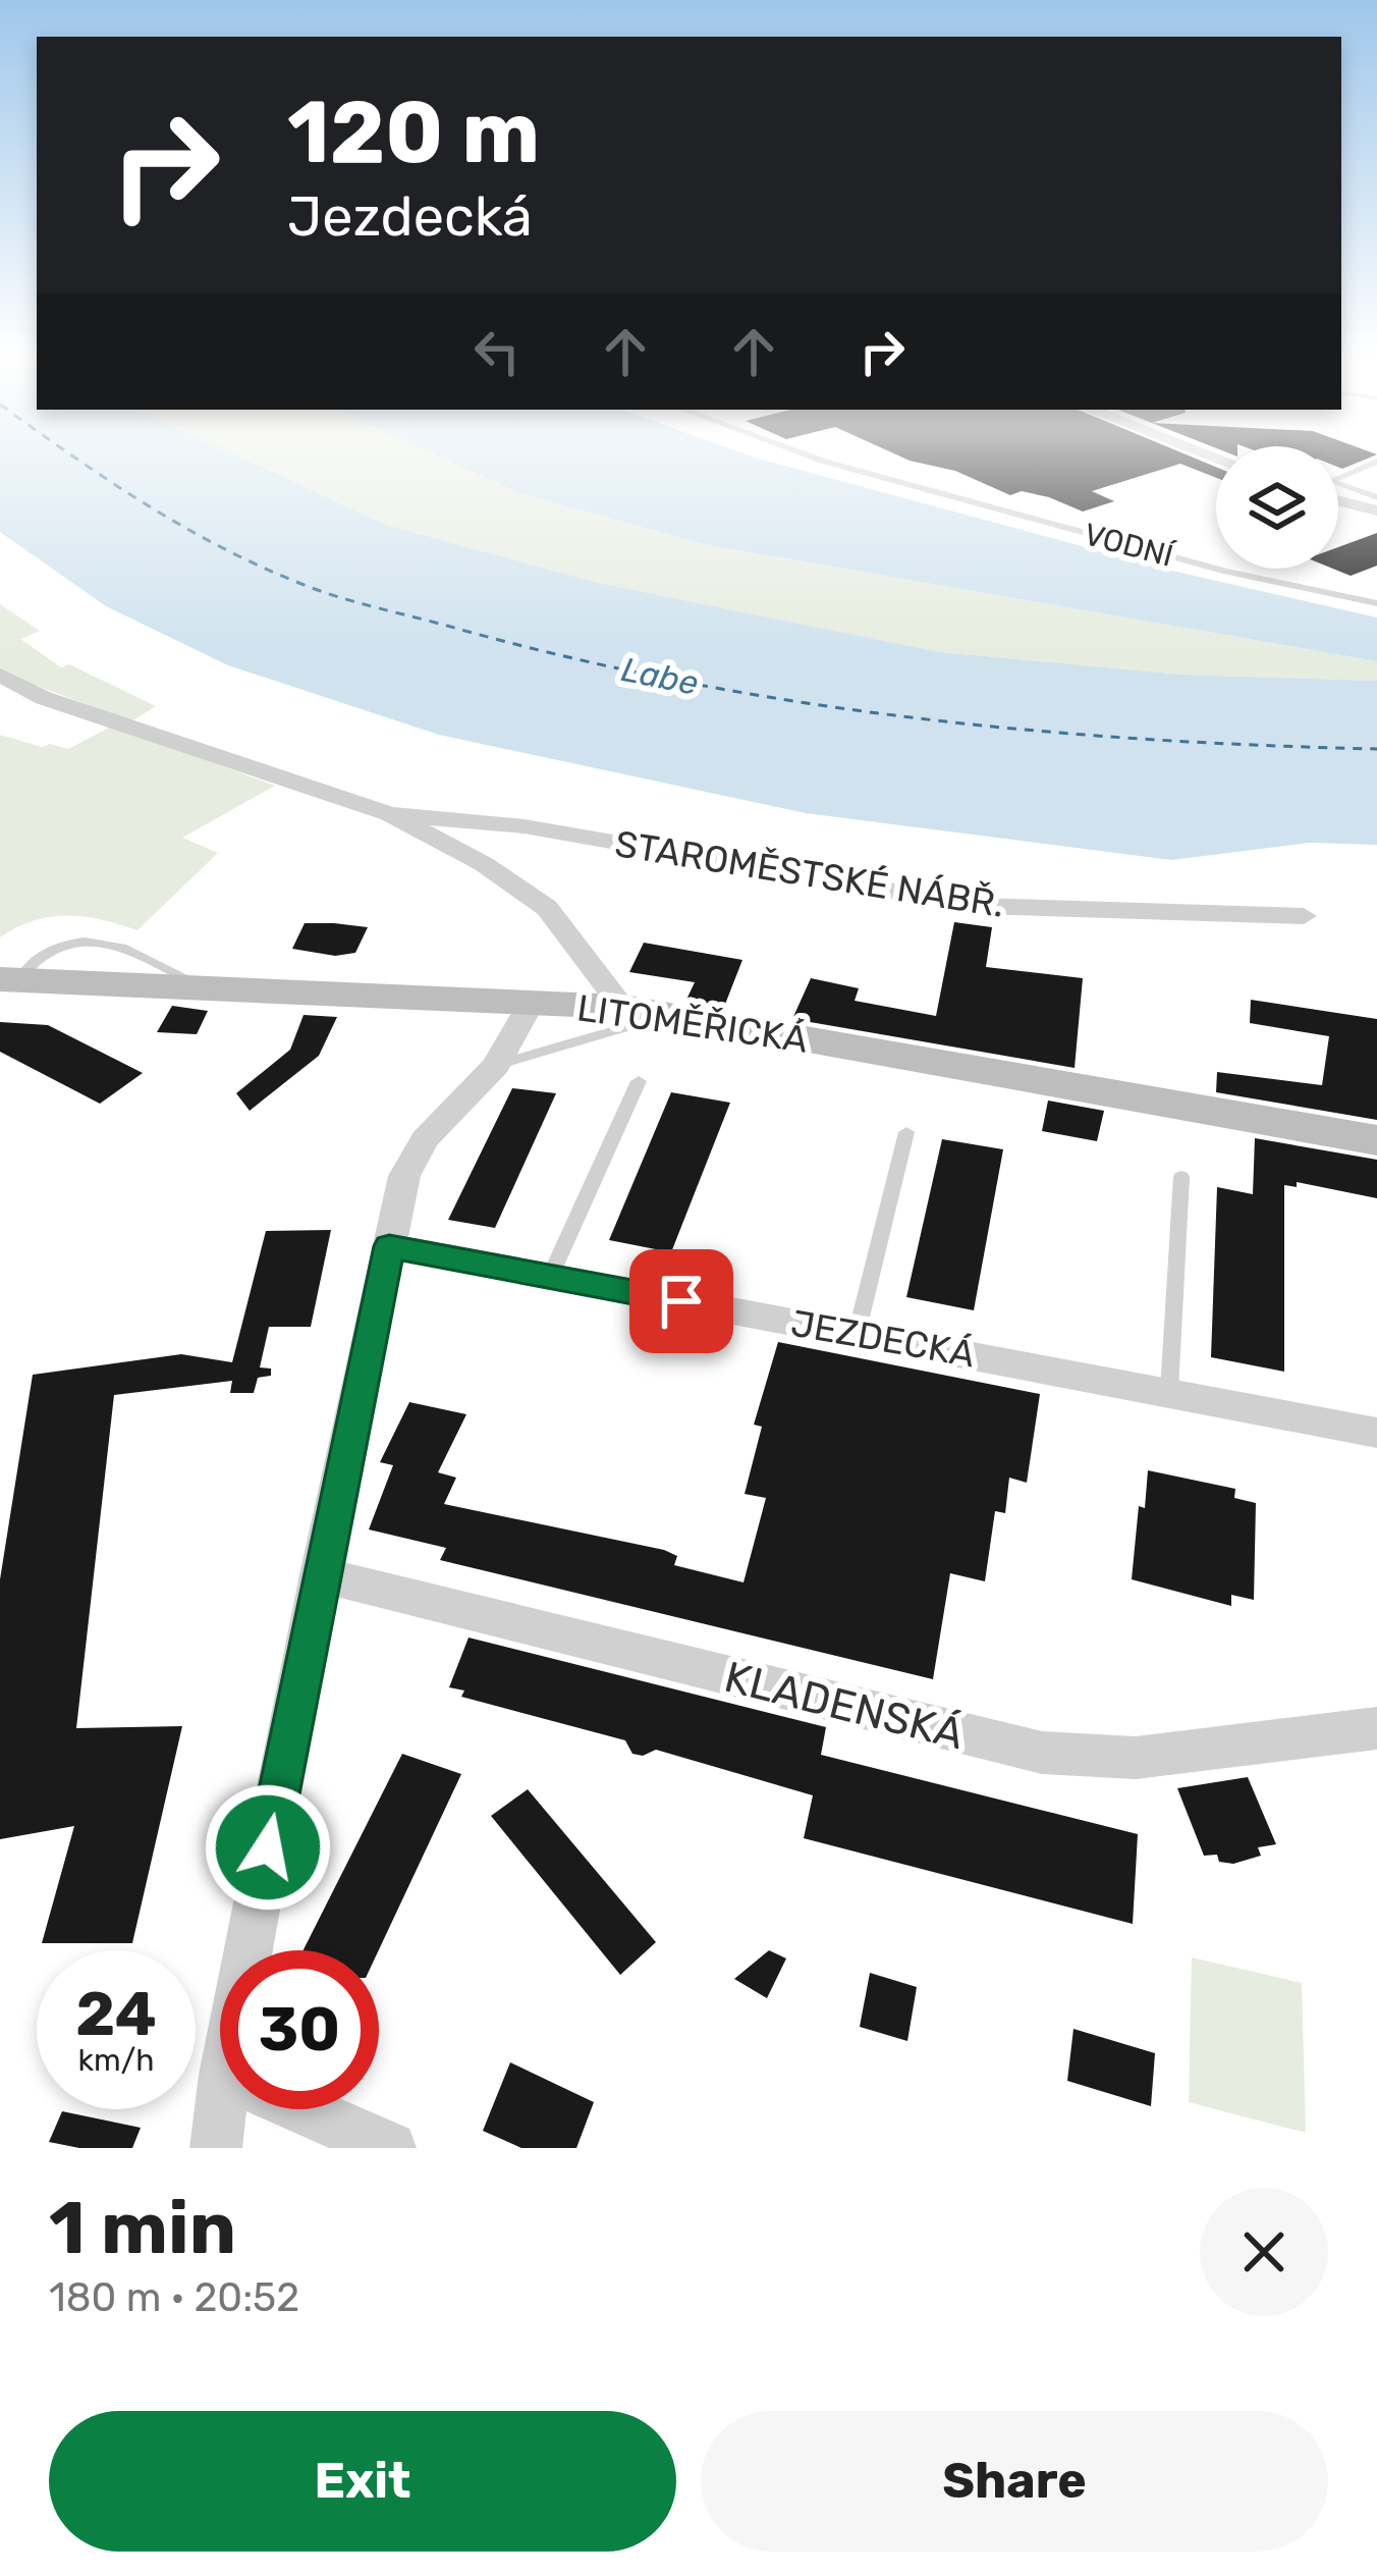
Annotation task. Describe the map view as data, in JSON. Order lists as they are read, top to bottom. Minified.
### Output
{"streets":{"main road":["LITOMĚŘICKÁ"],"street":["STAROMĚSTSKÉ NÁBŘ.","JEZDECKÁ","KLADENSKÁ"],"lane":["VODNÍ"]},"crossings":[["STAROMĚSTSKÉ NÁBŘ.","LITOMĚŘICKÁ"]],"water":["Labe"],"page":{"turn":["120 m","Jezdecká"],"speed":"24 km/h","limit":"30","heading":["1 min","180 m · 20:52"],"buttons":["Exit","Share"]}}
